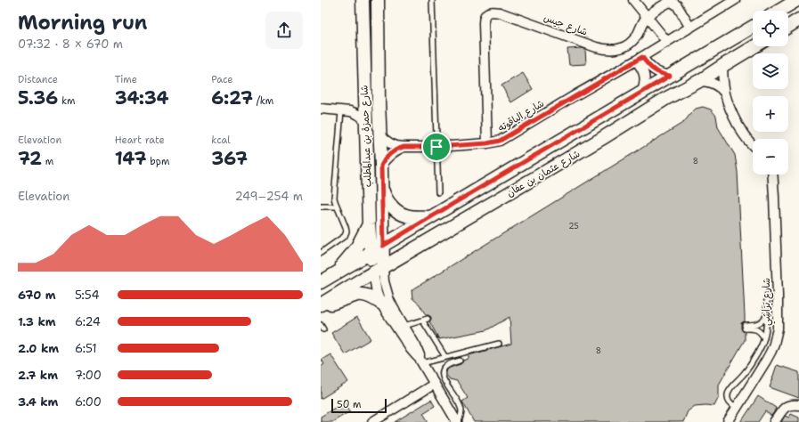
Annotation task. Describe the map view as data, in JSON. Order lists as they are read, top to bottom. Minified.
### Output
{"streets":{"main road":["شارع حمزة بن عبدالمطلب","شارع عثمان بن عفان"],"street":["شارع جيس","شارع الياقوته","شارع بَرَاشِي"]},"crossings":[["شارع جيس","شارع الياقوته"],["شارع الياقوته","شارع حمزة بن عبدالمطلب"],["شارع حمزة بن عبدالمطلب","شارع عثمان بن عفان"]],"house_numbers":["8","25","8"],"scale_bar":"50 m","page":{"heading":["Morning run","07:32 · 8 × 670 m"],"map_buttons":["+","−"],"stats":[["Distance","5.36 km"],["Time","34:34"],["Pace","6:27 /km"],["Elevation","72 m"],["Heart rate","147 bpm"],["kcal","367"]],"chart":["Elevation","249–254 m"],"list":[{"name":"670 m","note":"5:54"},{"name":"1.3 km","note":"6:24"},{"name":"2.0 km","note":"6:51"},{"name":"2.7 km","note":"7:00"},{"name":"3.4 km","note":"6:00"}],"scale":"50 m"}}
